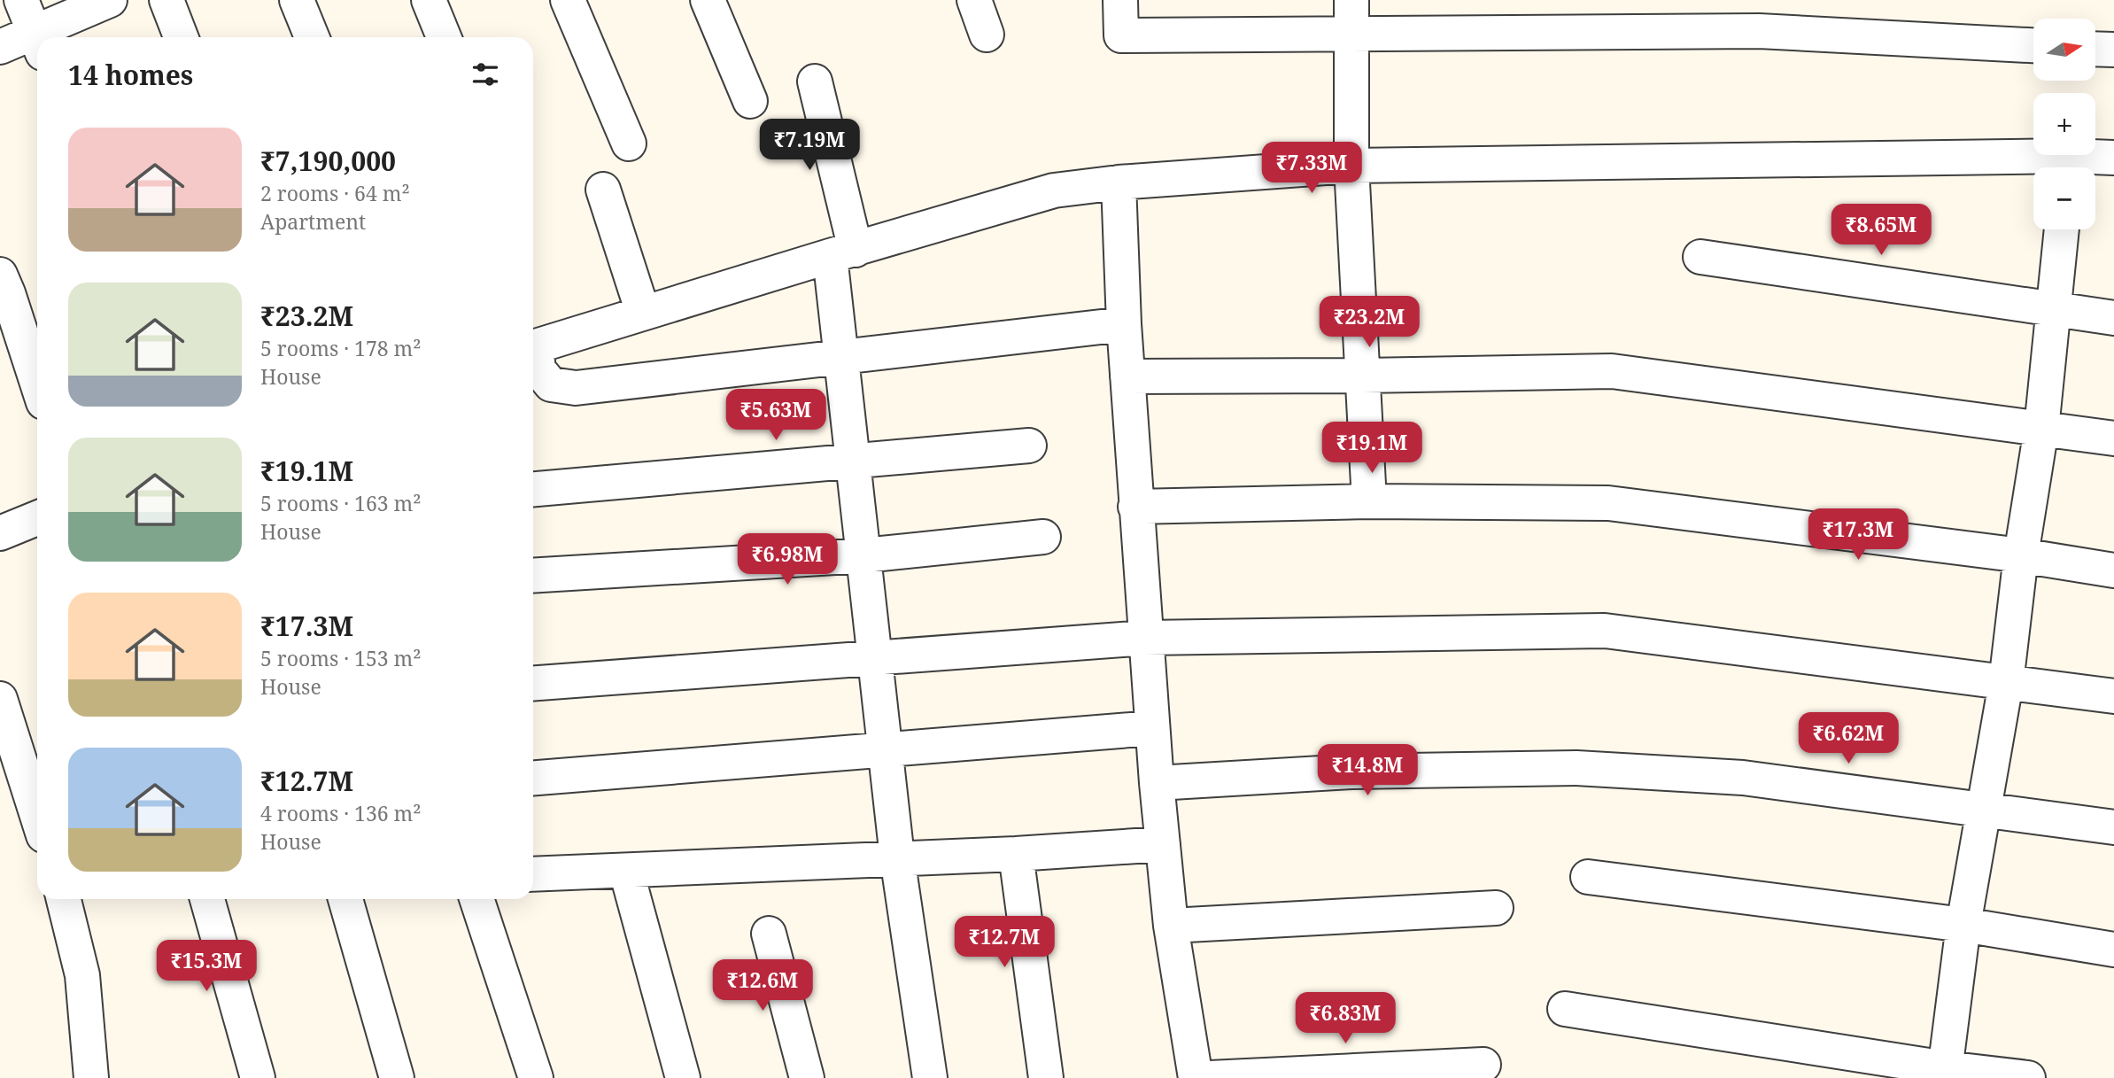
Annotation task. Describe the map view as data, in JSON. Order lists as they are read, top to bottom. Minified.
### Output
{"north":"right","page":{"map_buttons":["+","−"],"heading":"14 homes","list":[{"name":"₹7,190,000","note":"2 rooms · 64 m² · Apartment"},{"name":"₹23.2M","note":"5 rooms · 178 m² · House"},{"name":"₹19.1M","note":"5 rooms · 163 m² · House"},{"name":"₹17.3M","note":"5 rooms · 153 m² · House"},{"name":"₹12.7M","note":"4 rooms · 136 m² · House"}],"price":["₹7.19M","₹7.33M","₹8.65M","₹23.2M","₹5.63M","₹19.1M","₹17.3M","₹6.98M","₹6.62M","₹14.8M","₹12.7M","₹15.3M","₹12.6M","₹6.83M"]}}
